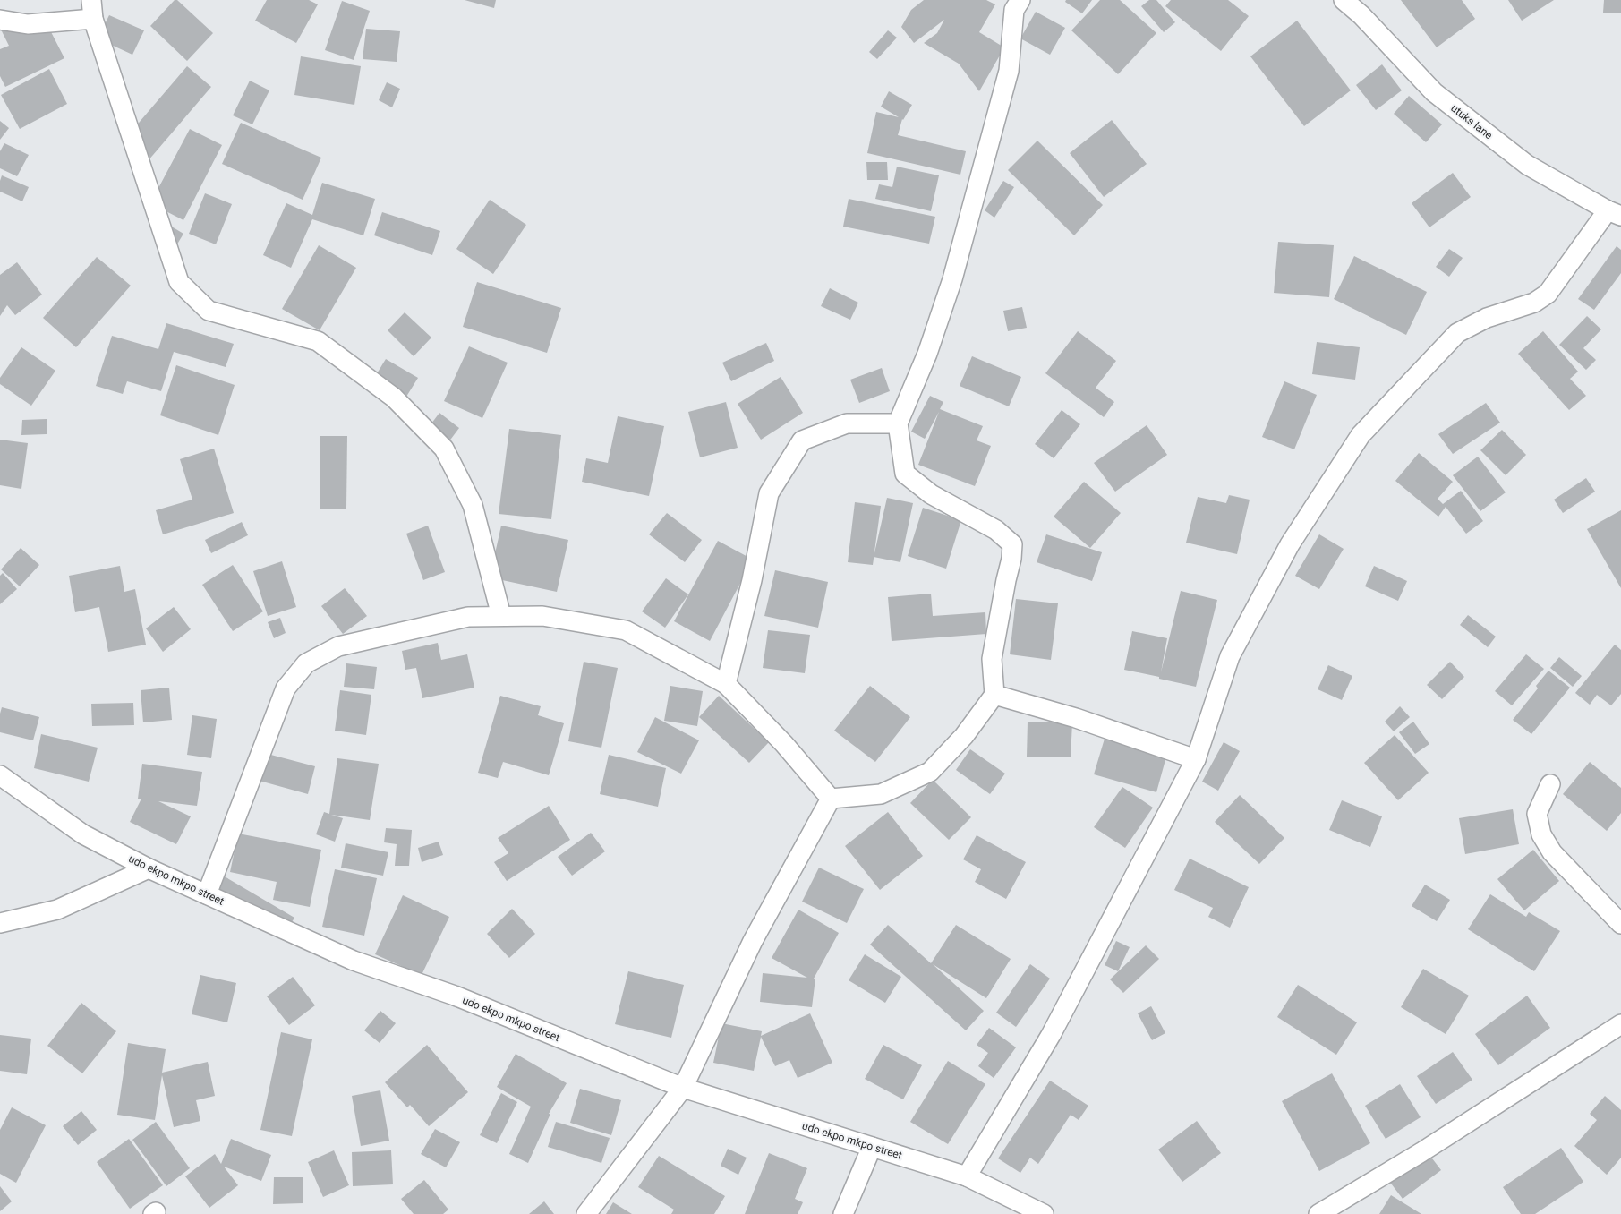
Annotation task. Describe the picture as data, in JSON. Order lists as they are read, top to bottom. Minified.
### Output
{"streets":{"street":["utuks lane","udo ekpo mkpo street"]}}
